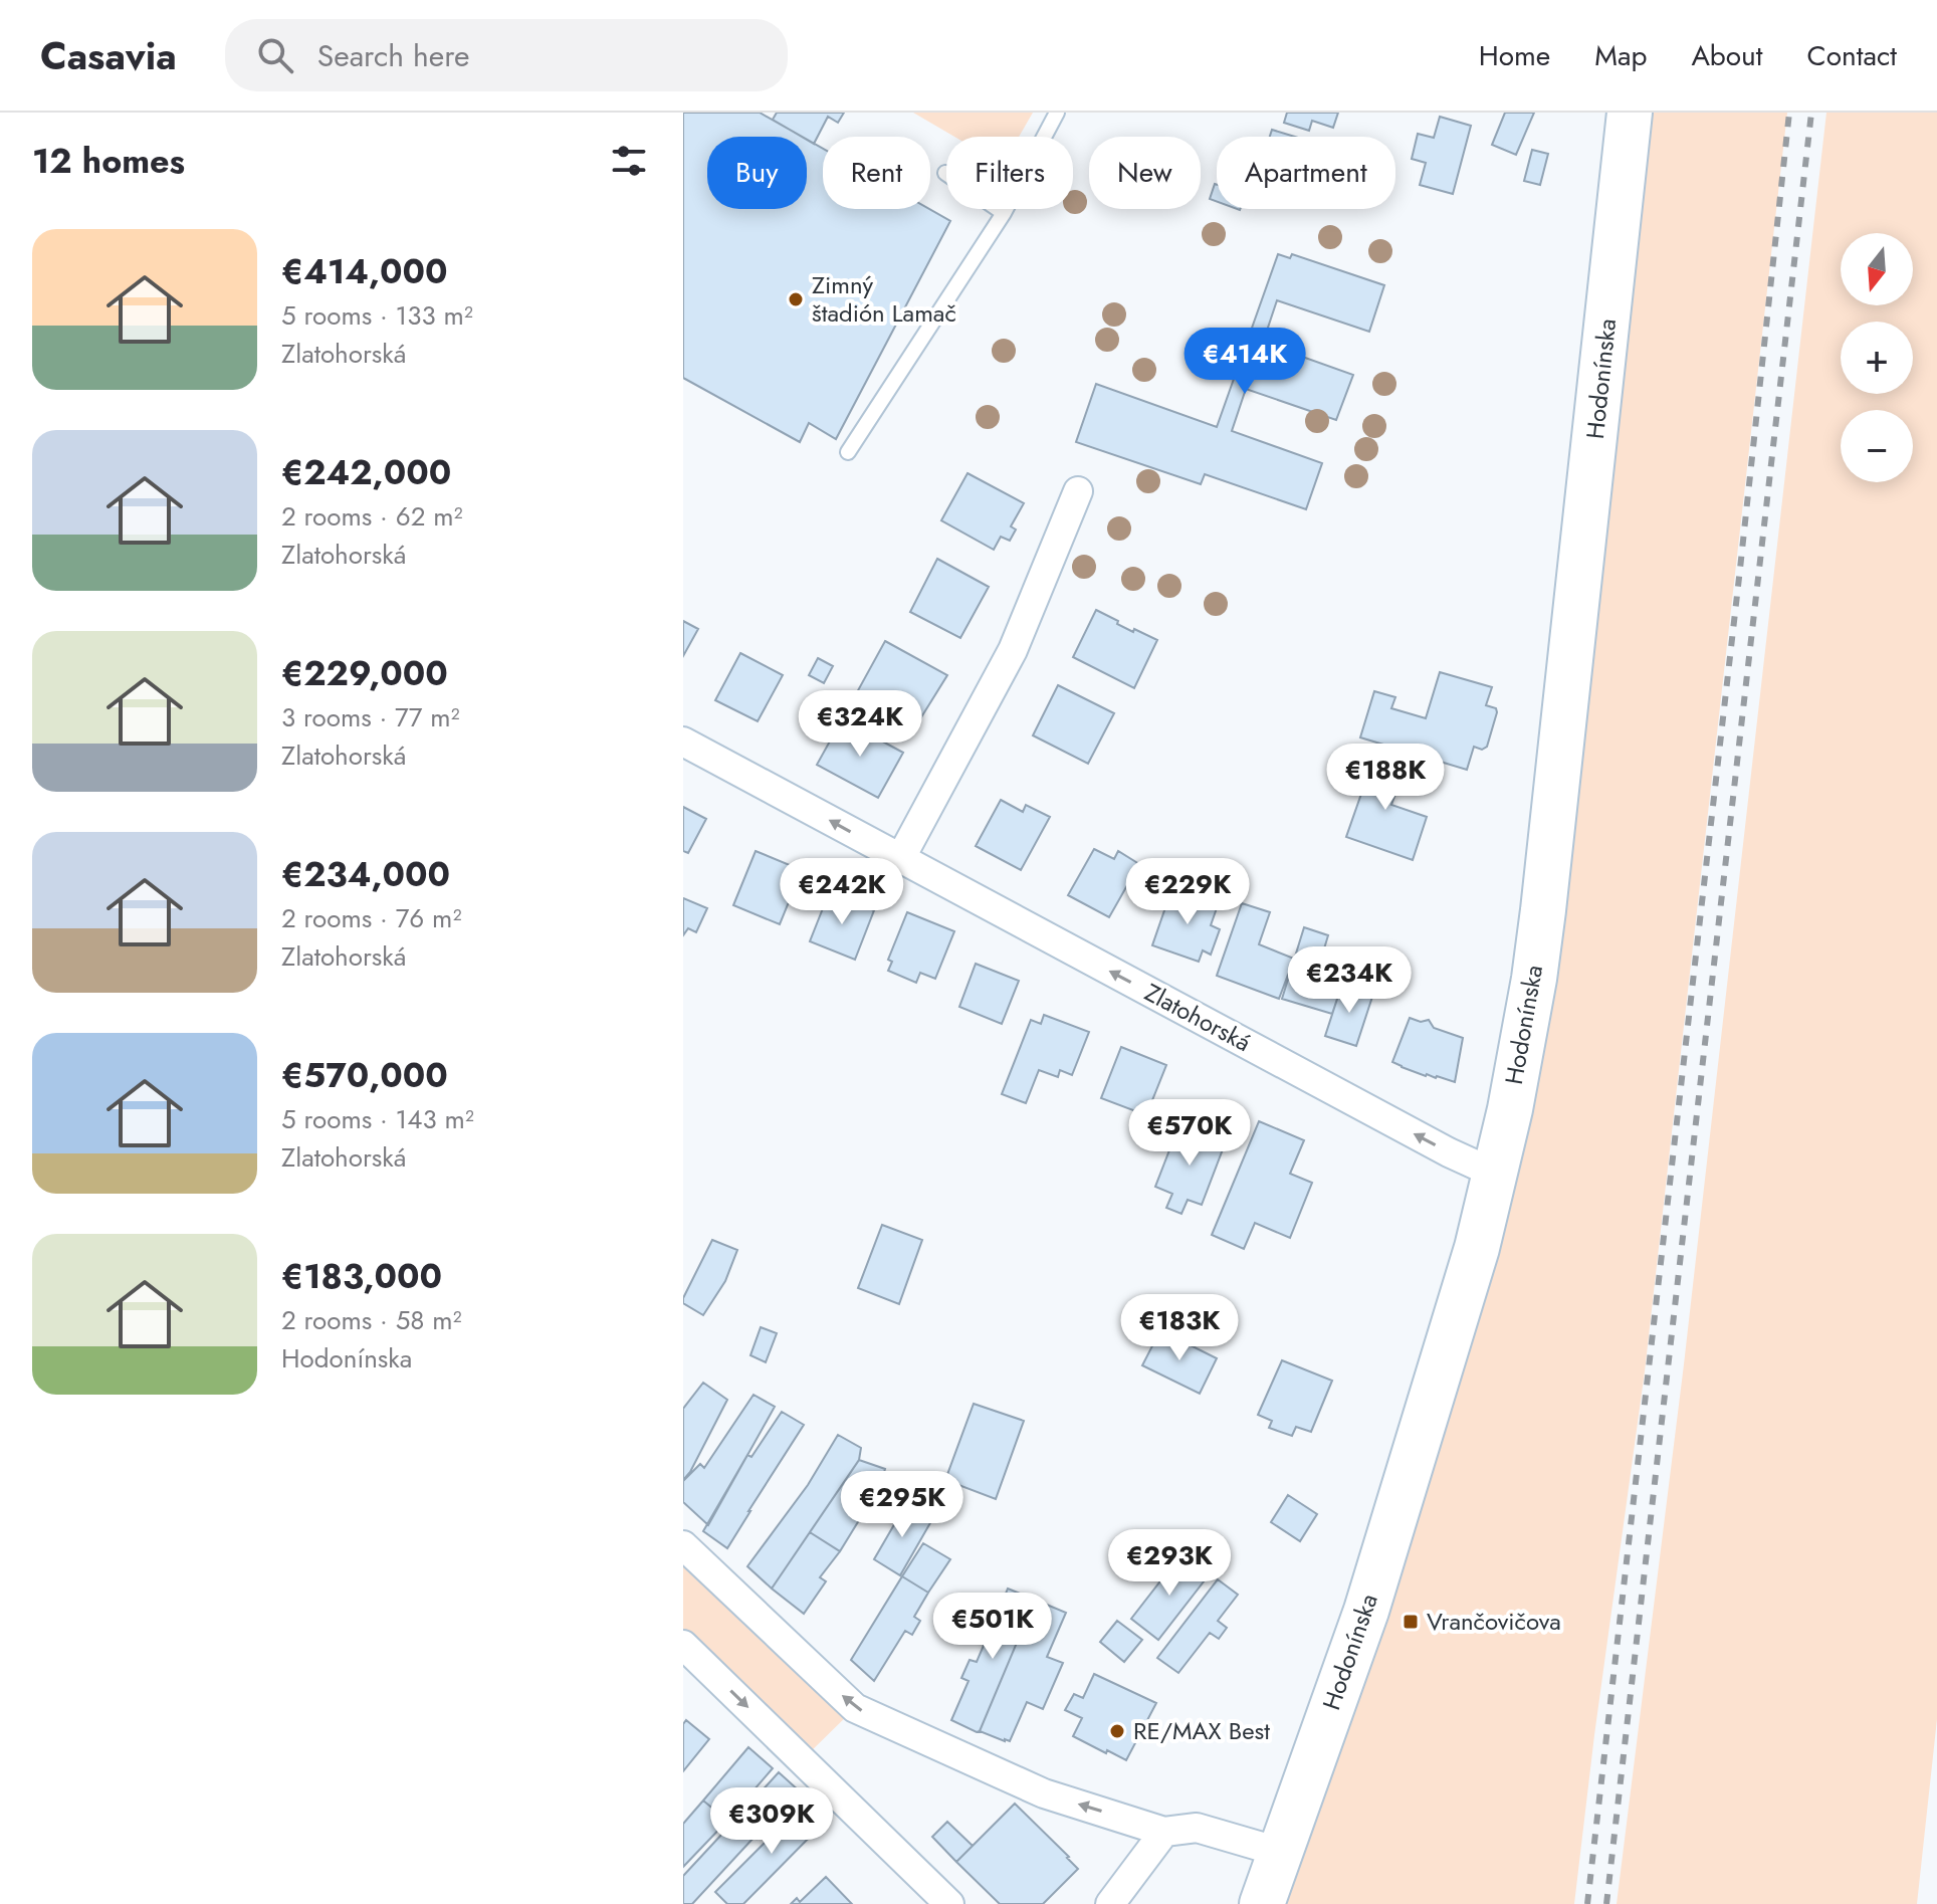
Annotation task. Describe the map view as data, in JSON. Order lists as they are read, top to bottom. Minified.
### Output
{"streets":{"main road":["Hodonínska"],"street":["Zlatohorská"]},"crossings":[["Hodonínska","Zlatohorská"]],"one_way":["Zlatohorská"],"places":{"other":["Zimný štadión Lamač","RE/MAX Best"],"transit":["Vrančovičova"]},"north":"bottom","page":{"header":"Casavia","search":"Search here","nav":["Home","Map","About","Contact"],"heading":"12 homes","chip":["Buy","Rent","Filters","New","Apartment"],"list":[{"name":"€414,000","note":"5 rooms · 133 m² · Zlatohorská"},{"name":"€242,000","note":"2 rooms · 62 m² · Zlatohorská"},{"name":"€229,000","note":"3 rooms · 77 m² · Zlatohorská"},{"name":"€234,000","note":"2 rooms · 76 m² · Zlatohorská"},{"name":"€570,000","note":"5 rooms · 143 m² · Zlatohorská"},{"name":"€183,000","note":"2 rooms · 58 m² · Hodonínska"}],"map_buttons":["+","−"],"price":["€414K","€324K","€188K","€242K","€229K","€234K","€570K","€183K","€295K","€293K","€501K","€309K"]}}
